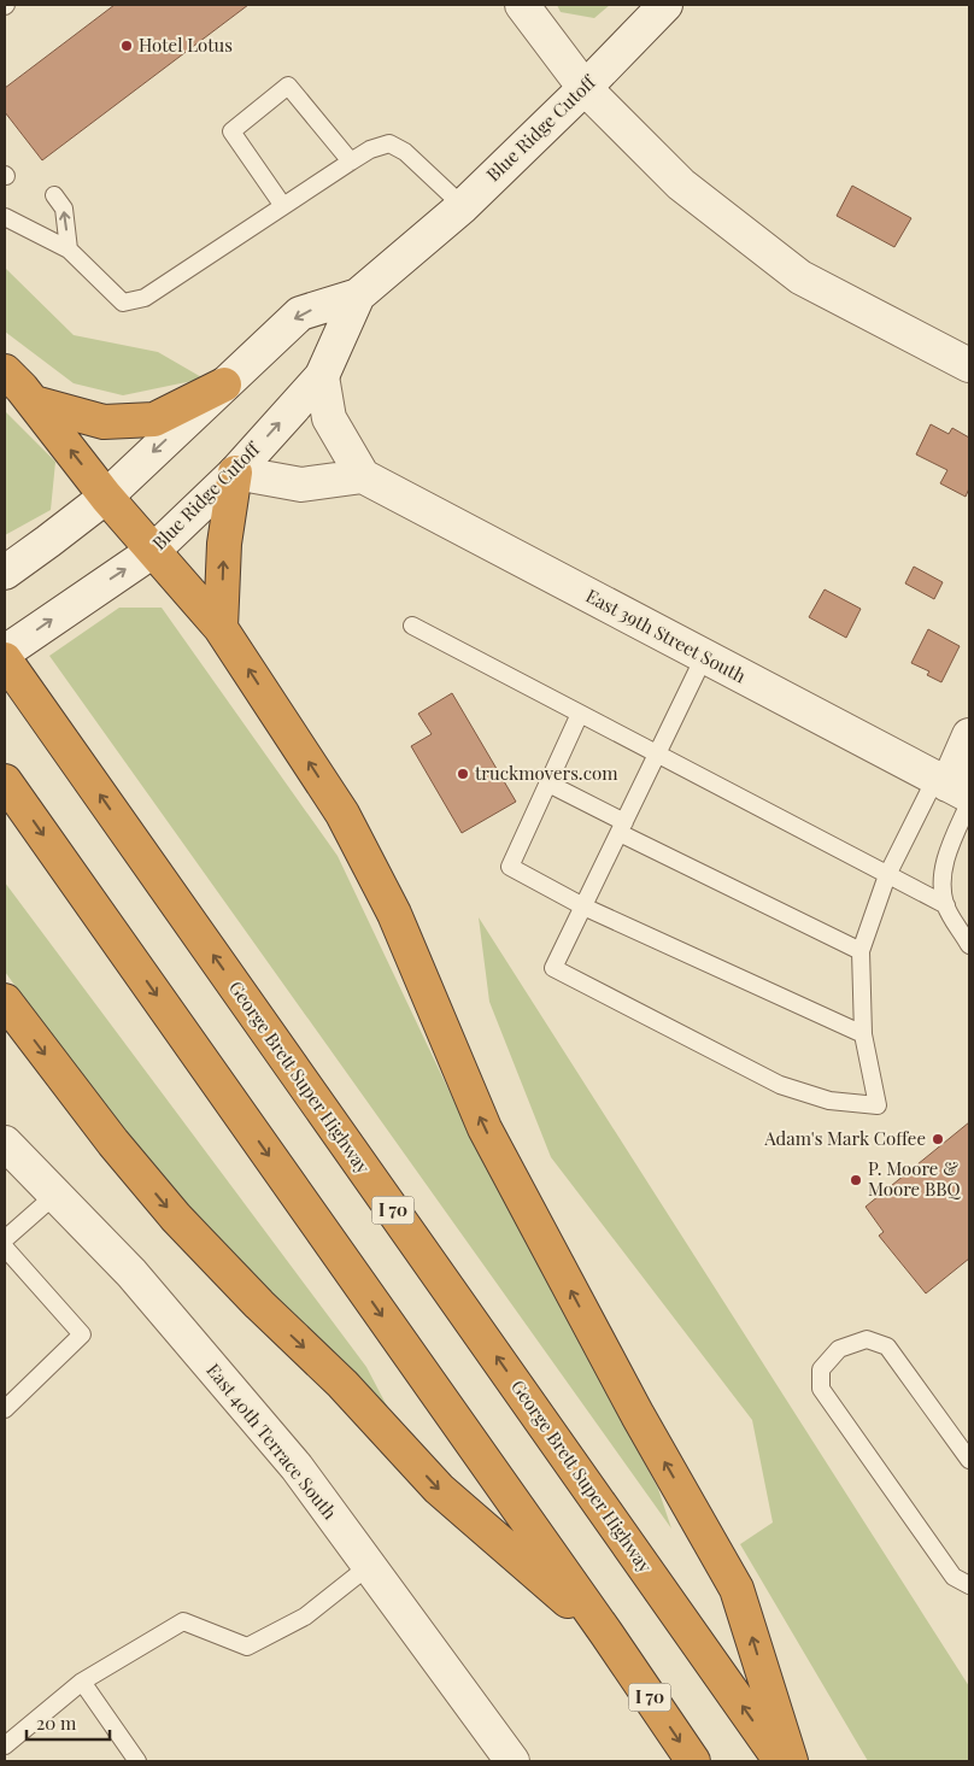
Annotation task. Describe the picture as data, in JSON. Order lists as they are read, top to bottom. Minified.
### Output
{"streets":{"highway":["George Brett Super Highway","I 70"],"street":["Blue Ridge Cutoff","East 39th Street South","East 40th Terrace South"]},"places":["Hotel Lotus","truckmovers.com","Adam's Mark Coffee","P. Moore & Moore BBQ"],"scale_bar":"20 m"}
